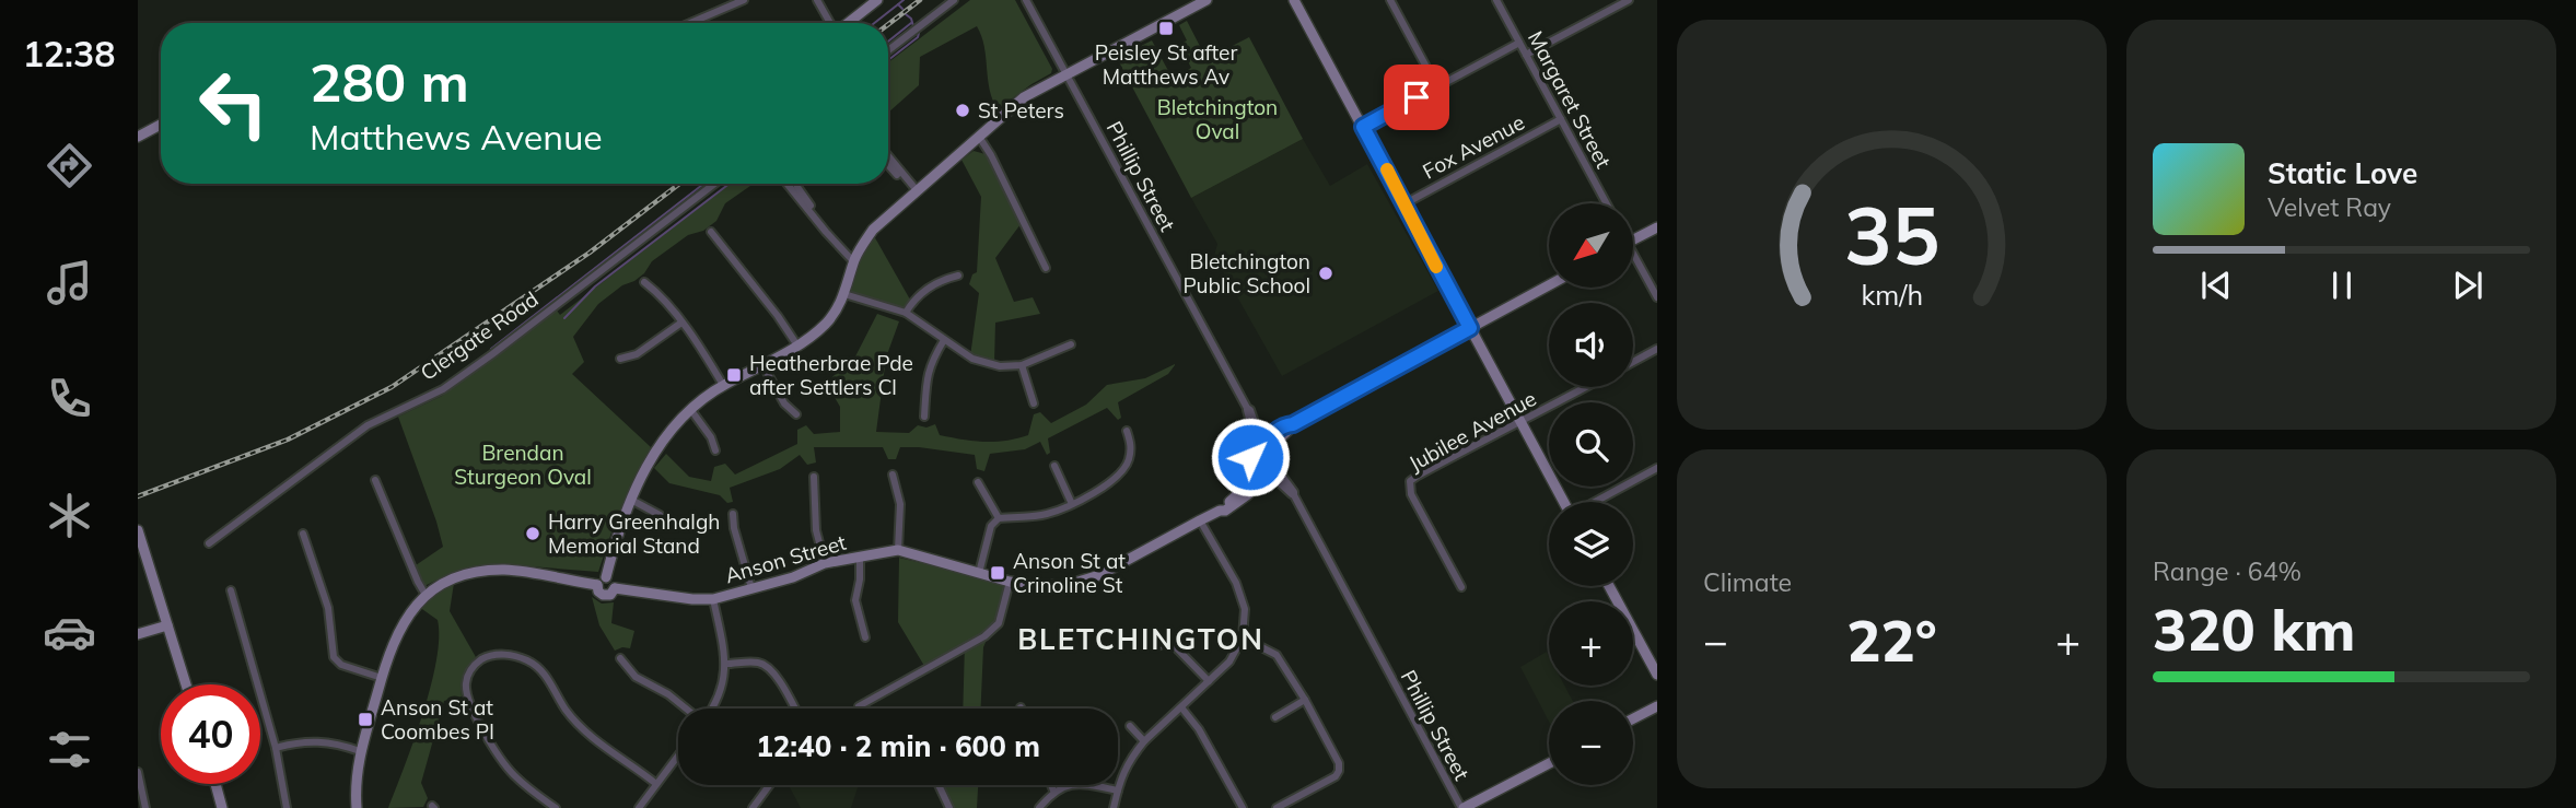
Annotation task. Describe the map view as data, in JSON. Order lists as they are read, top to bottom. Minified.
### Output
{"streets":{"street":["Margaret Street","Fox Avenue","Phillip Street","Clergate Road","Jubilee Avenue","Anson Street"]},"crossings":[["Margaret Street","Fox Avenue"],["Phillip Street","Anson Street"]],"districts":["BLETCHINGTON"],"parks":["Bletchington Oval","Brendan Sturgeon Oval"],"places":{"transit":["Peisley St after Matthews Av","Heatherbrae Pde after Settlers Cl","Anson St at Crinoline St","Anson St at Coombes Pl"],"other":["St Peters","Bletchington Public School","Harry Greenhalgh Memorial Stand"]},"north":"bottom left","page":{"tabs":"12:38","turn":["280 m","Matthews Avenue"],"song":["Static Love","Velvet Ray"],"map_buttons":["+","−"],"tile":["Climate",["Range · 64%","320 km"]],"heat":["−","22°","+"],"limit":"40","trip":"12:40 · 2 min · 600 m","gauge":["35","km/h"]}}
